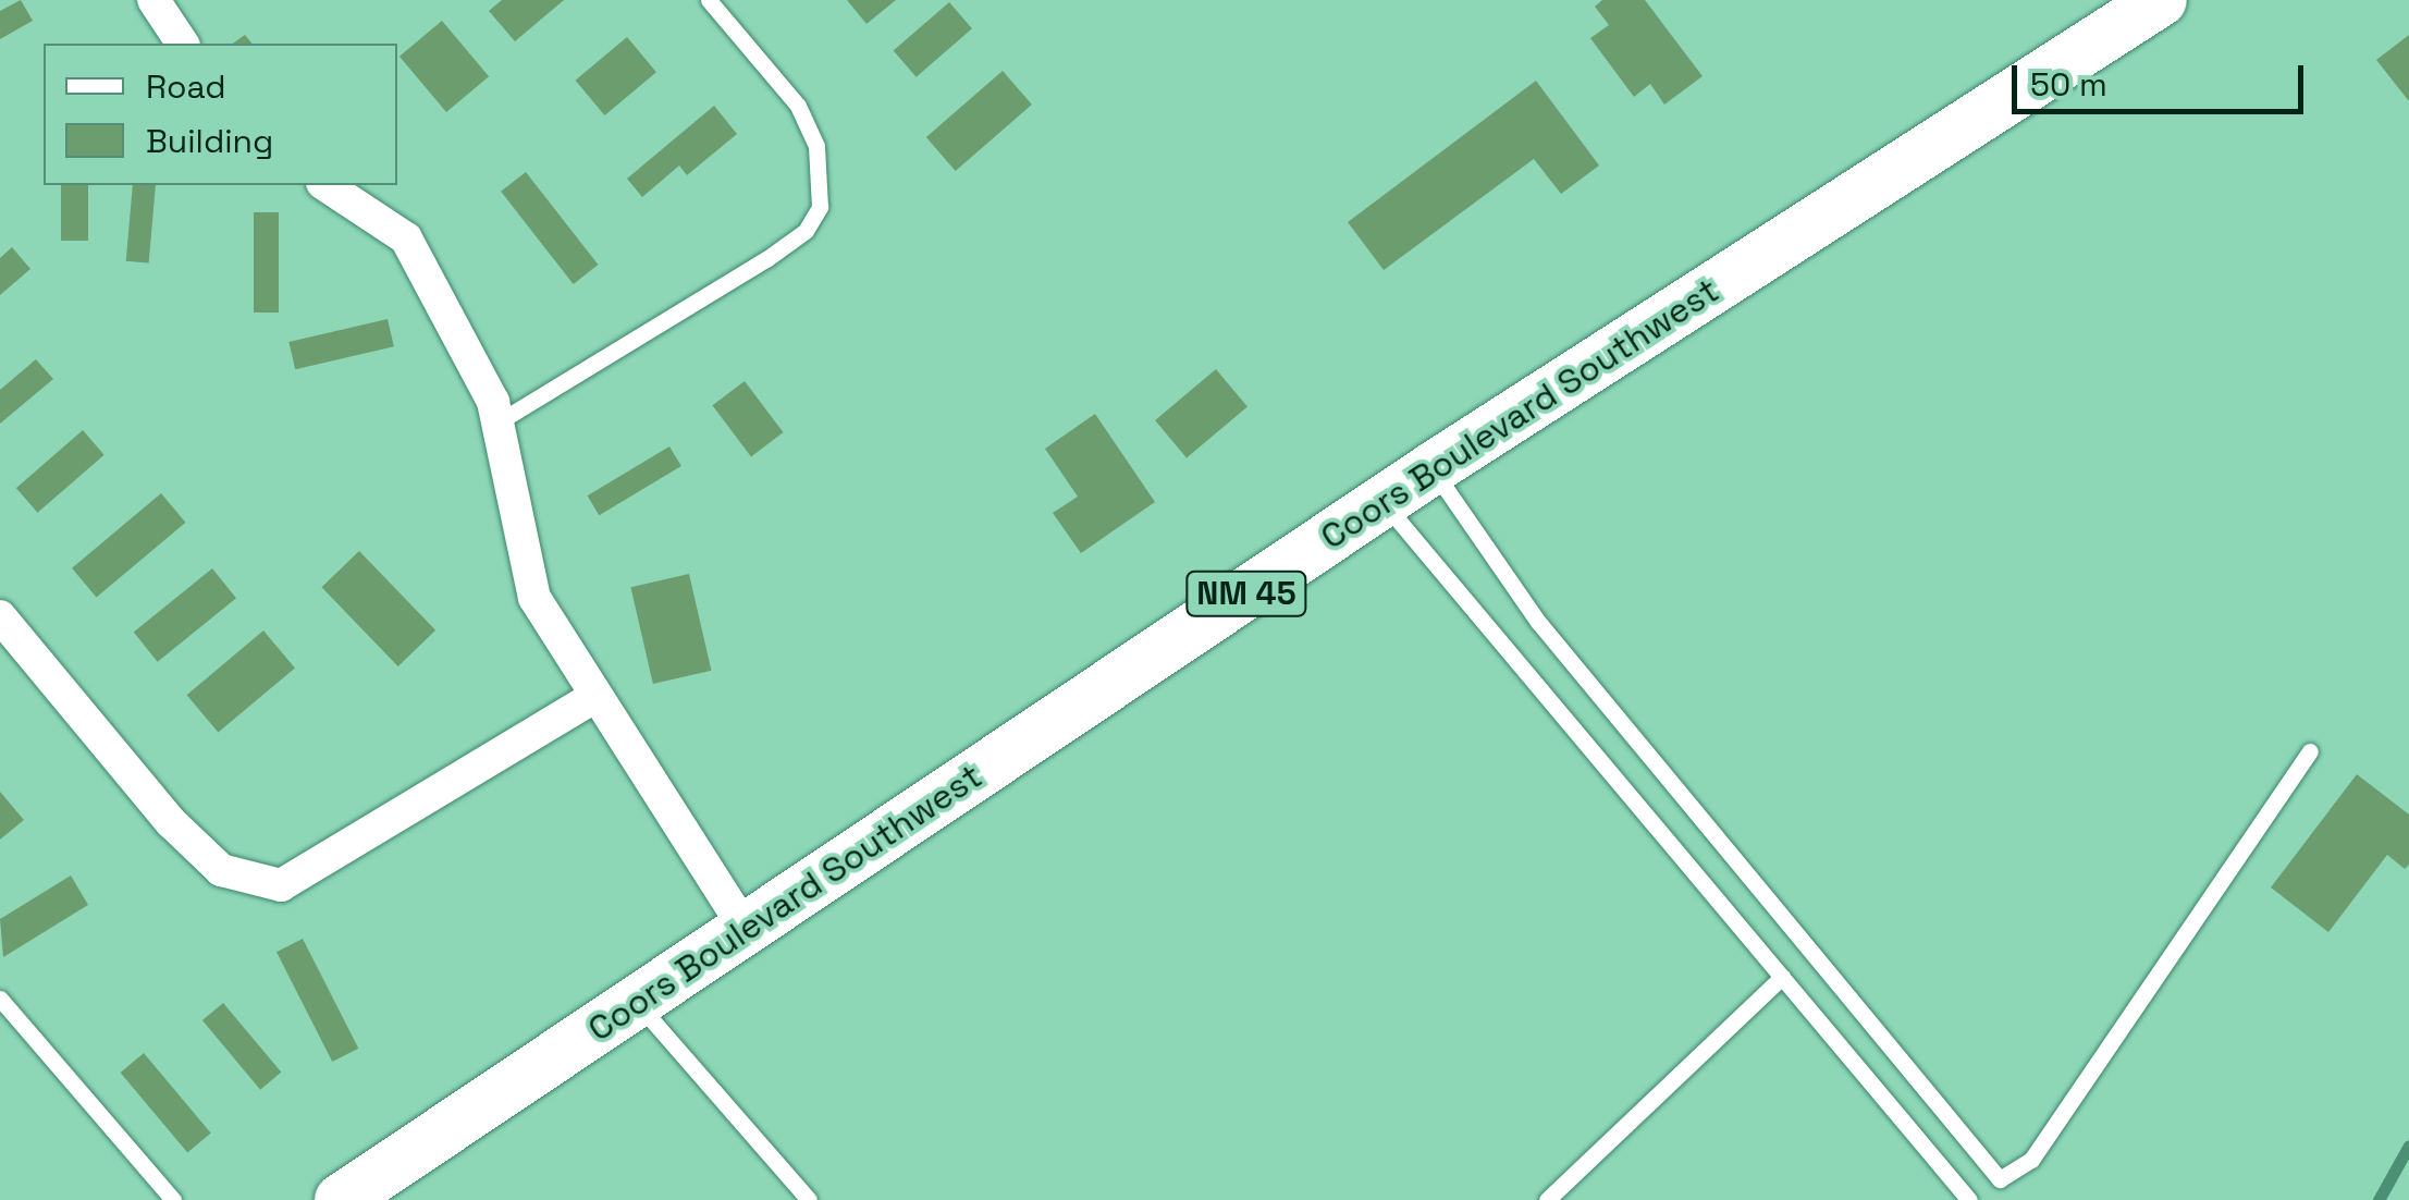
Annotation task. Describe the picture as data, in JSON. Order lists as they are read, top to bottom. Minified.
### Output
{"streets":{"main road":["Coors Boulevard Southwest","NM 45"]},"legend":["Road","Building"],"scale_bar":"50 m"}
